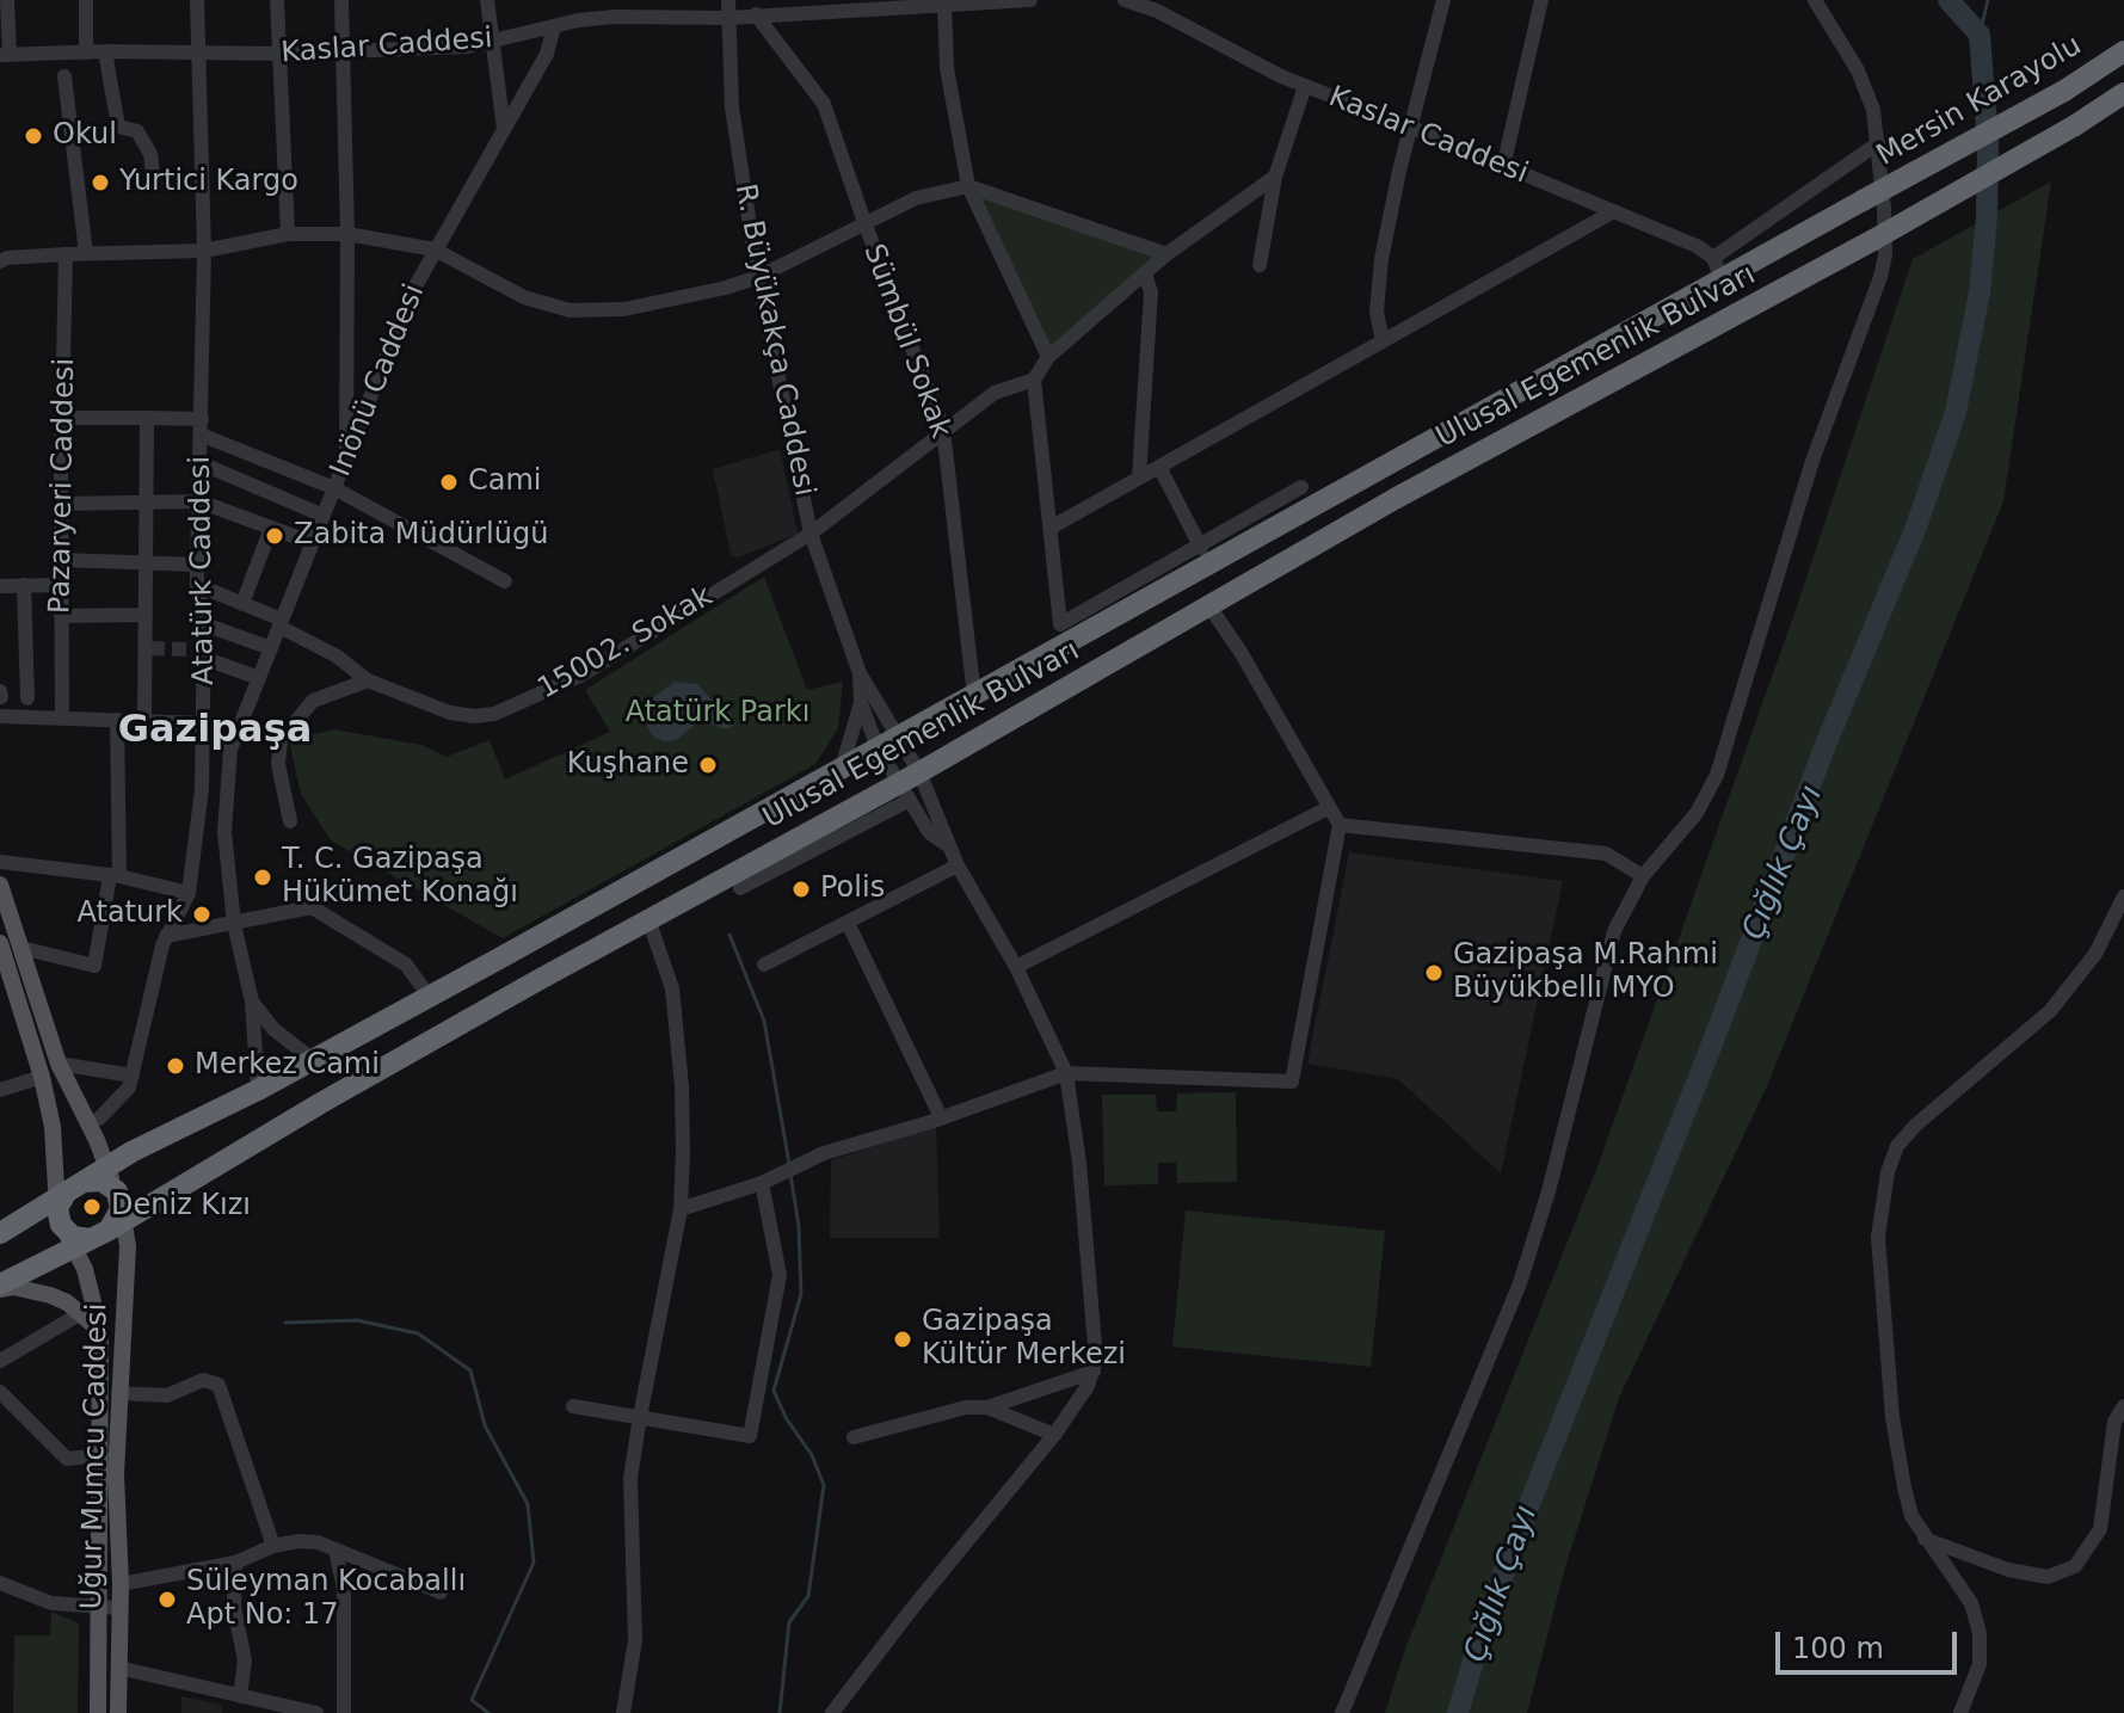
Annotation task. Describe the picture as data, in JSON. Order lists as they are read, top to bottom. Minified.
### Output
{"streets":{"highway":["Mersin Karayolu","Ulusal Egemenlik Bulvarı"],"main road":["Uğur Mumcu Caddesi"],"street":["Kaslar Caddesi","R. Büyükakça Caddesi","Sümbül Sokak","Inönü Caddesi","Pazaryeri Caddesi","Atatürk Caddesi","15002. Sokak"]},"crossings":[["Kaslar Caddesi","R. Büyükakça Caddesi"],["Kaslar Caddesi","Sümbül Sokak"],["Kaslar Caddesi","Inönü Caddesi"],["Kaslar Caddesi","Atatürk Caddesi"],["Mersin Karayolu","Ulusal Egemenlik Bulvarı"],["R. Büyükakça Caddesi","Ulusal Egemenlik Bulvarı"],["R. Büyükakça Caddesi","15002. Sokak"],["Sümbül Sokak","Ulusal Egemenlik Bulvarı"],["Sümbül Sokak","15002. Sokak"],["Ulusal Egemenlik Bulvarı","Inönü Caddesi"],["Ulusal Egemenlik Bulvarı","Uğur Mumcu Caddesi"],["Inönü Caddesi","15002. Sokak"],["Atatürk Caddesi","15002. Sokak"]],"districts":["Gazipaşa"],"water":["Çığlık Çayı"],"parks":["Atatürk Parkı"],"places":["Okul","Yurtici Kargo","Cami","Zabita Müdürlügü","Kuşhane","T. C. Gazipaşa Hükümet Konağı","Polis","Ataturk","Gazipaşa M.Rahmi Büyükbellı MYO","Merkez Cami","Deniz Kızı","Gazipaşa Kültür Merkezi","Süleyman Kocaballı Apt No: 17"],"scale_bar":"100 m"}
